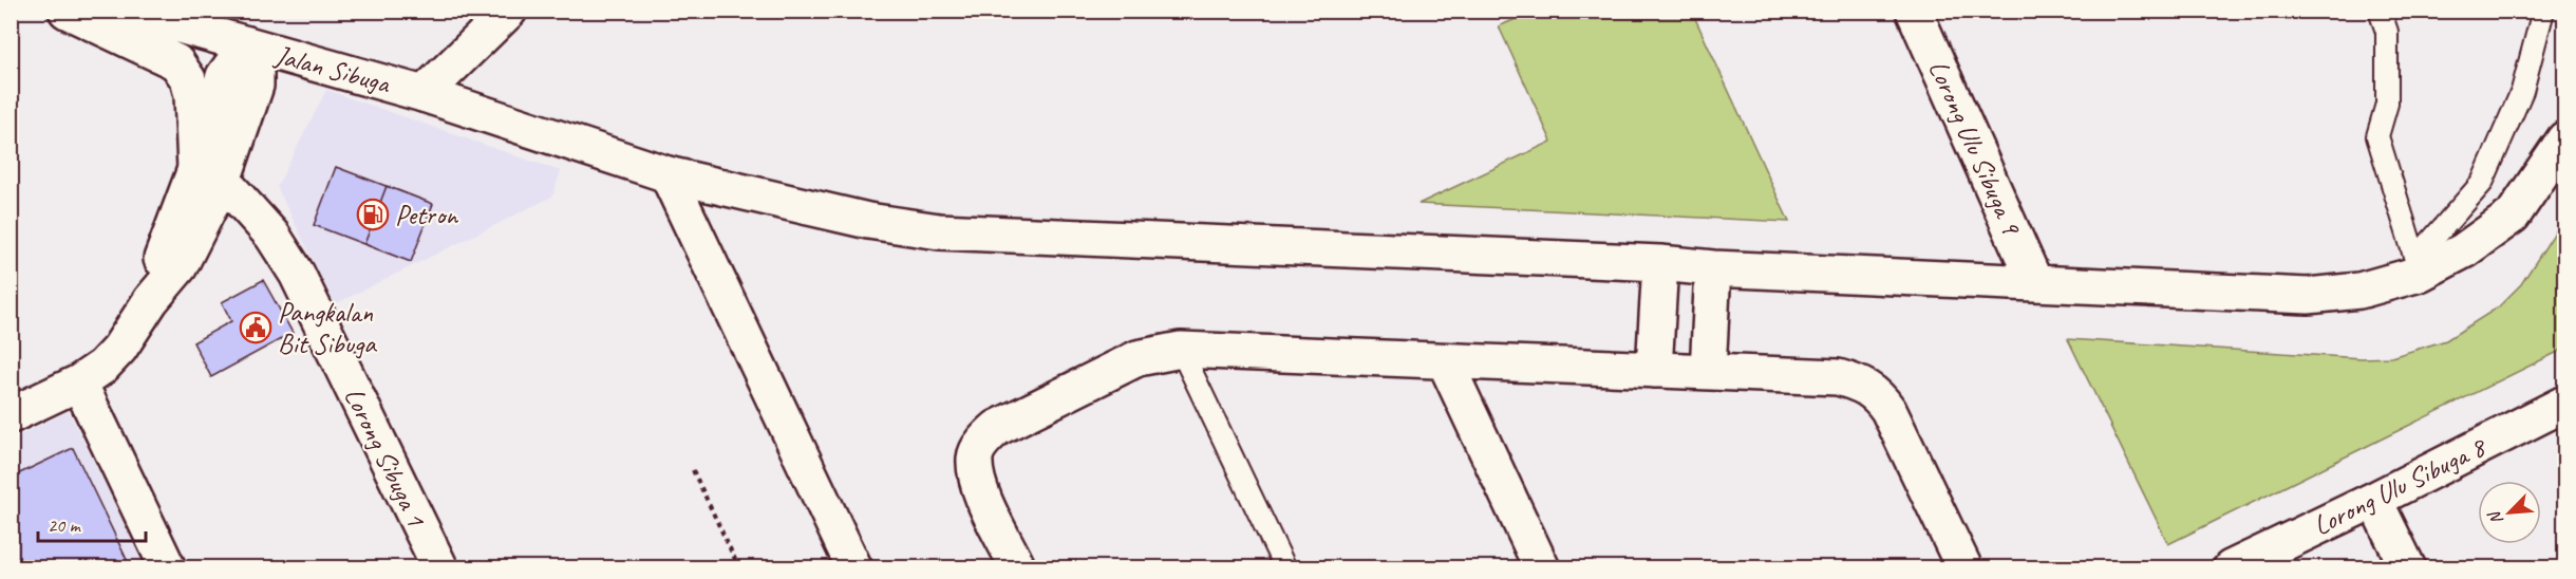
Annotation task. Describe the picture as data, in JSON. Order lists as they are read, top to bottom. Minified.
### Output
{"streets":{"street":["Jalan Sibuga","Lorong Ulu Sibuga 9","Lorong Sibuga 1","Lorong Ulu Sibuga 8"]},"places":{"fuel station":["Petron"],"public building":["Pangkalan Bit Sibuga"]},"scale_bar":"20 m","north":"bottom left"}
